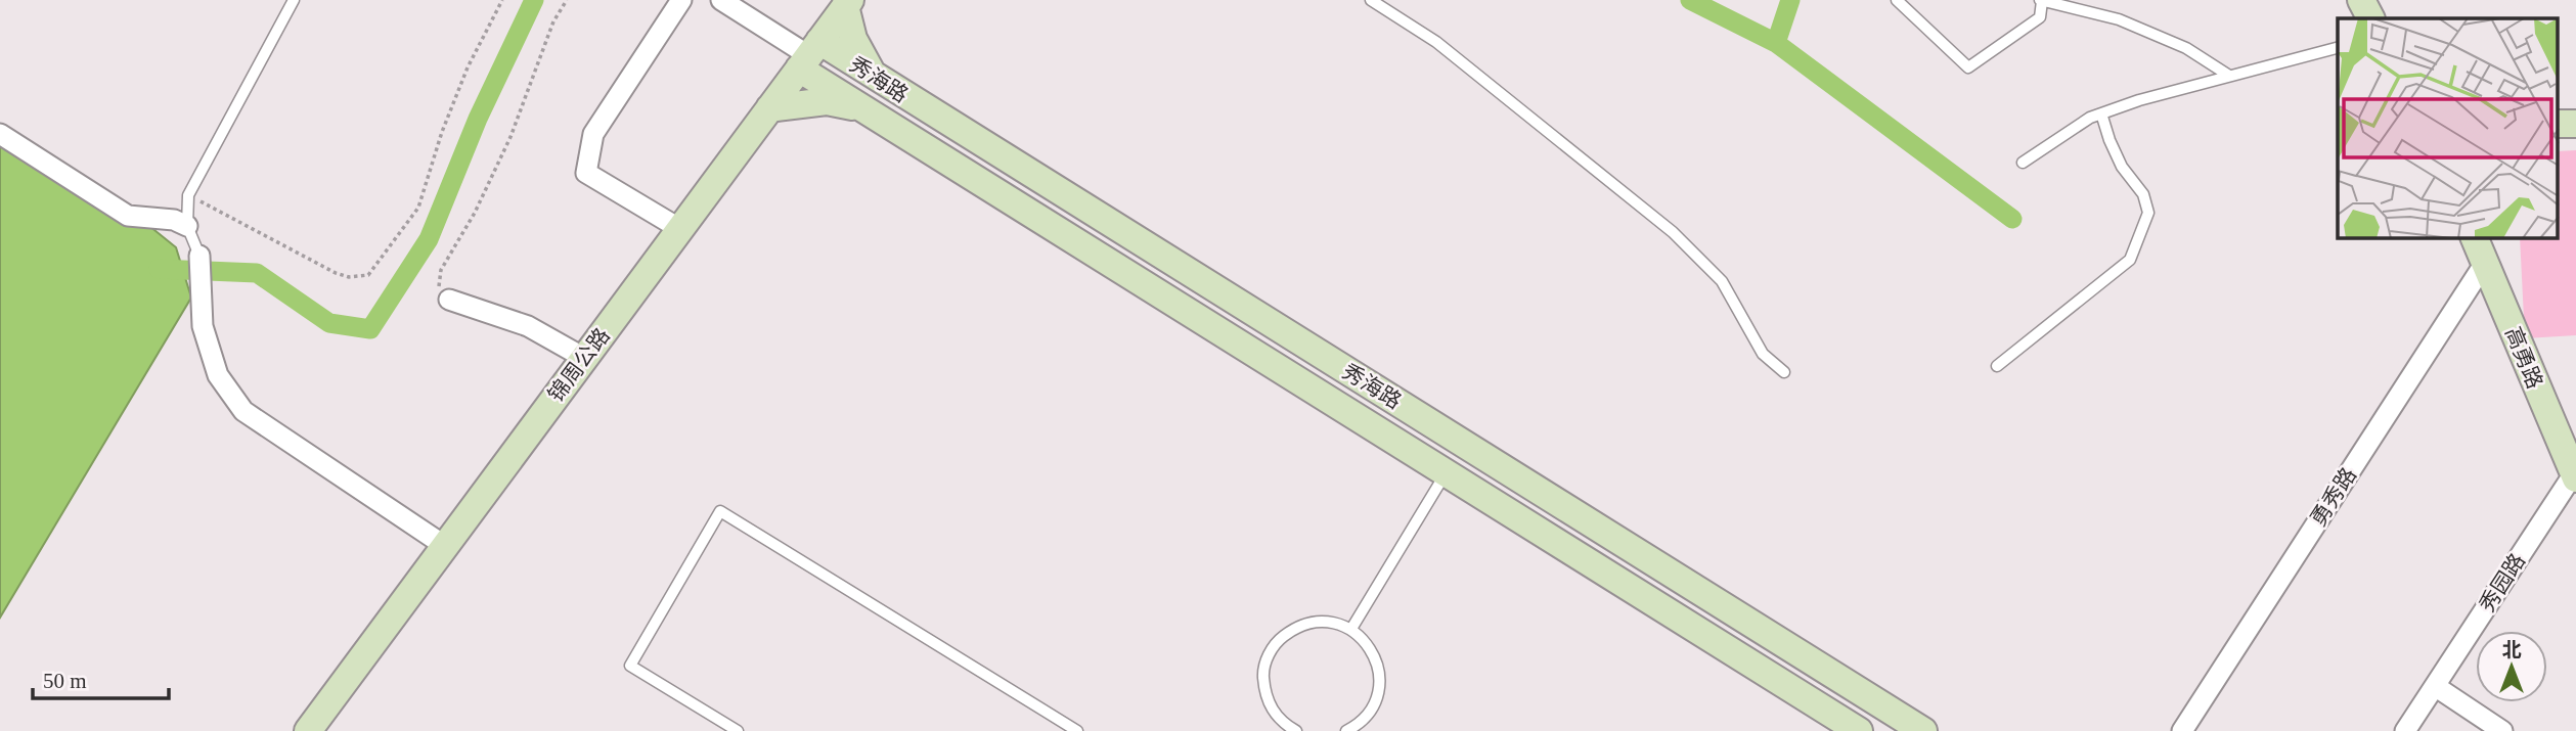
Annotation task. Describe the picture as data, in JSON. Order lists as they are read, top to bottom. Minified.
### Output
{"streets":{"main road":["秀海路","高勇路","锦周公路"],"street":["勇秀路","秀园路"]},"crossings":[["秀海路","锦周公路"],["高勇路","勇秀路"],["高勇路","秀园路"]],"scale_bar":"50 m","north":"top"}
